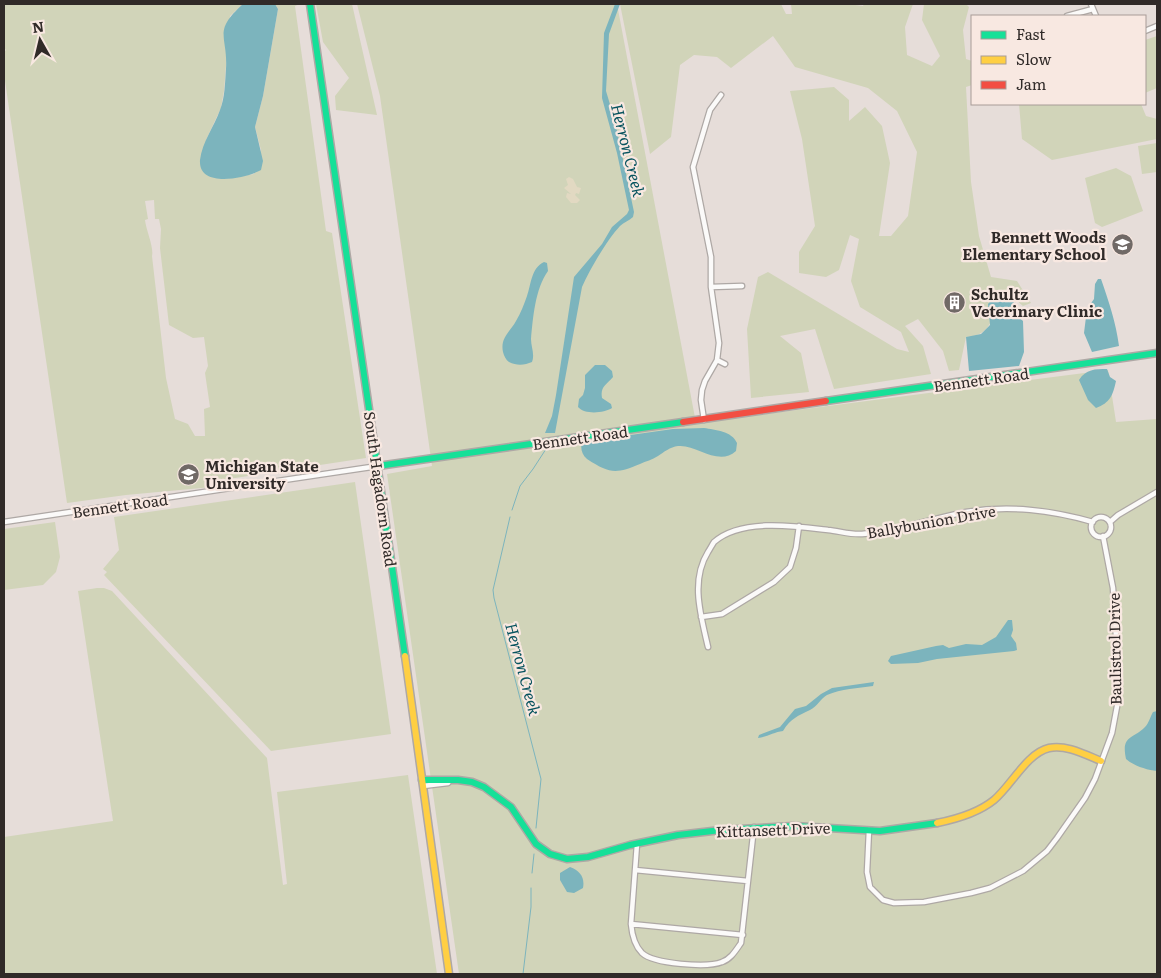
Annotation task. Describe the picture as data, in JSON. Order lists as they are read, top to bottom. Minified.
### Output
{"streets":{"street":["Bennett Road","South Hagadorn Road","Ballybunion Drive","Baulistrol Drive","Kittansett Drive"]},"crossings":[["Bennett Road","South Hagadorn Road"],["South Hagadorn Road","Kittansett Drive"],["Ballybunion Drive","Baulistrol Drive"],["Baulistrol Drive","Kittansett Drive"]],"water":["Herron Creek"],"places":{"school or university":["Bennett Woods Elementary School","Michigan State University"],"building":["Schultz Veterinary Clinic"]},"legend":["Fast","Slow","Jam"],"north":"top"}
